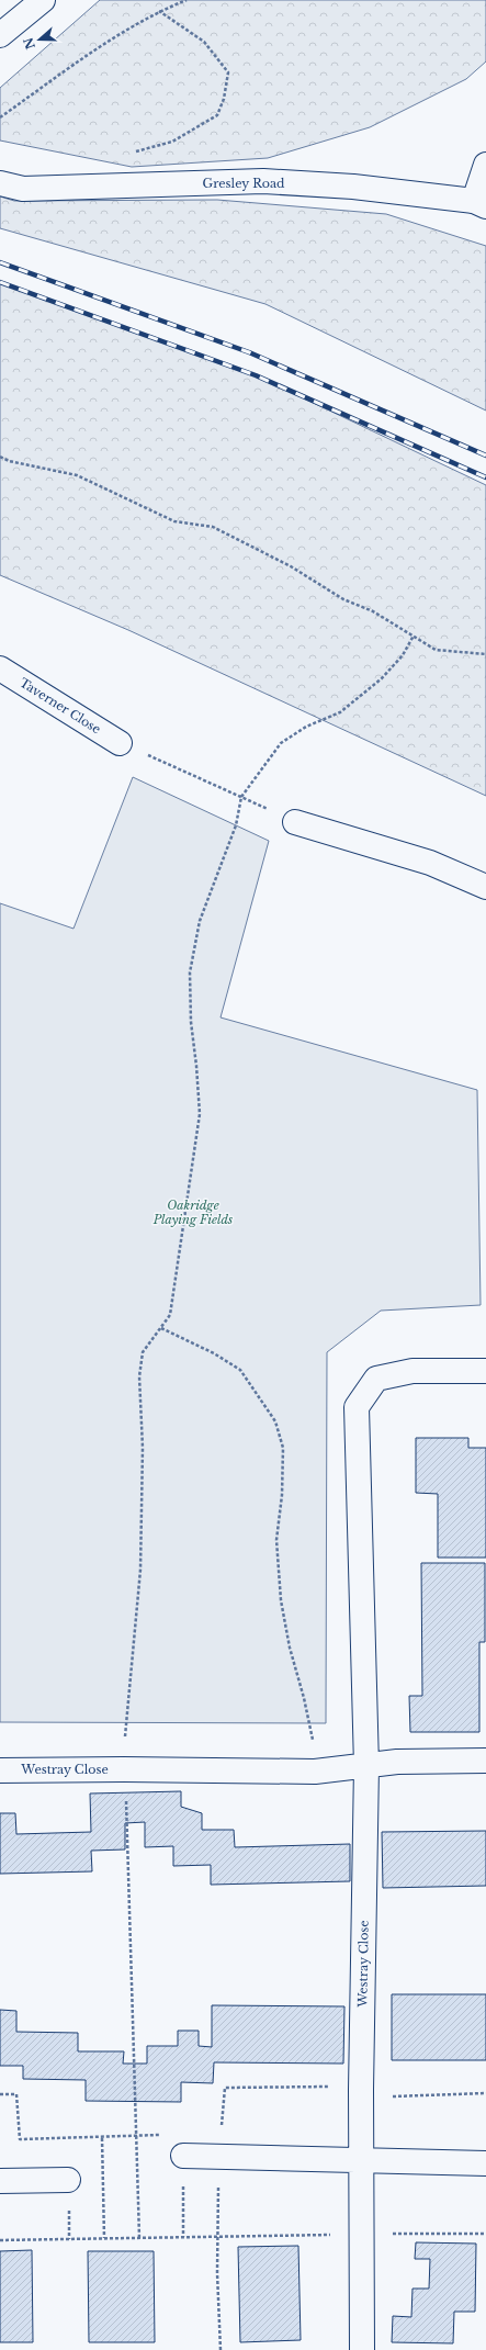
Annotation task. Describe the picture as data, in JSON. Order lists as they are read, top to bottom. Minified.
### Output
{"streets":{"main road":["Gresley Road","Taverner Close","Westray Close"]},"parks":["Oakridge Playing Fields"],"north":"left"}
